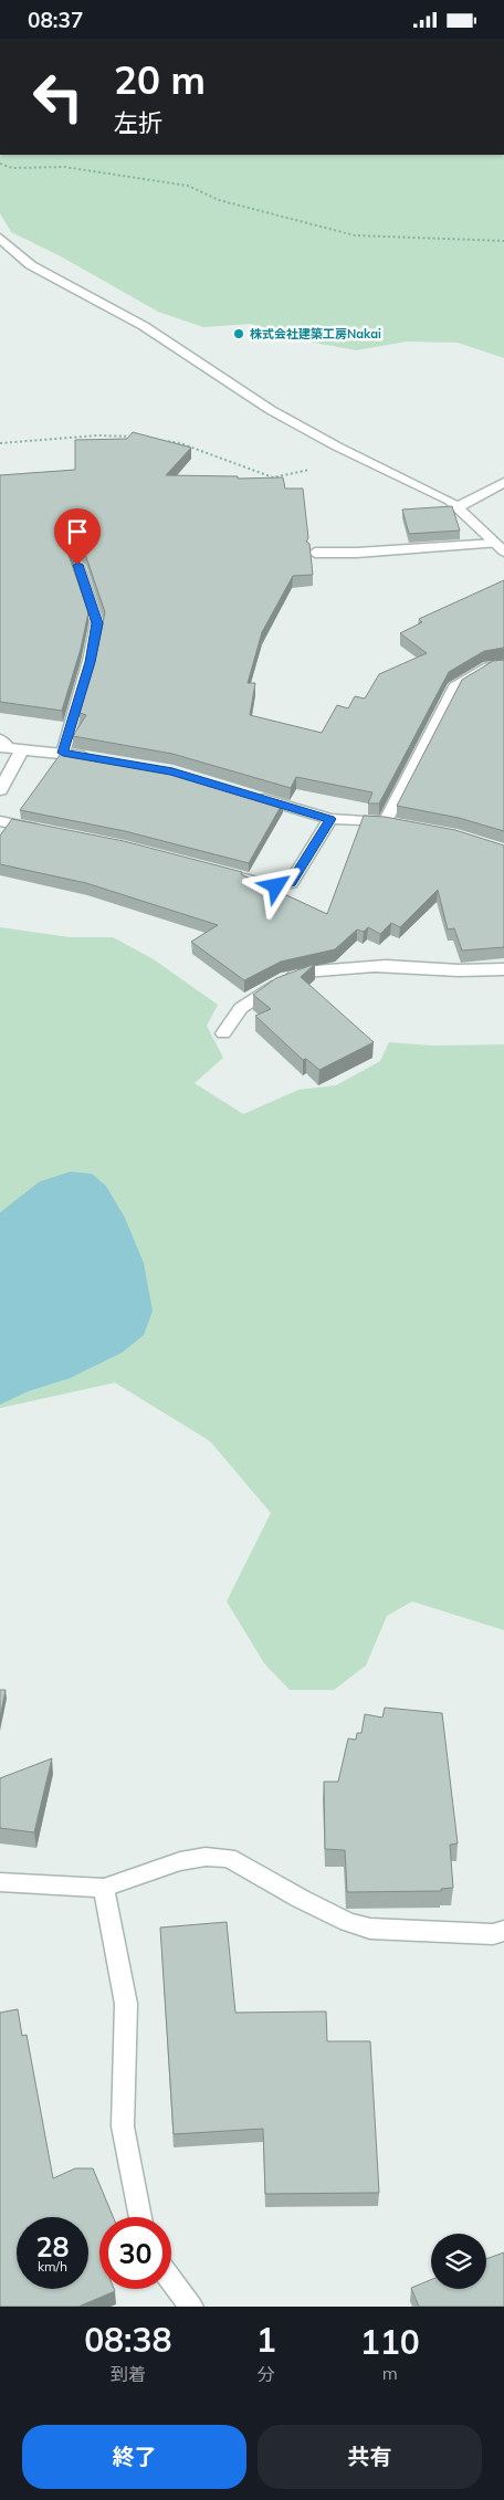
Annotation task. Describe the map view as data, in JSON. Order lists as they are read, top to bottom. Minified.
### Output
{"places":["株式会社建築工房Nakai"],"page":{"status":"08:37","turn":["20 m","左折"],"speed":"28 km/h","limit":"30","eta":["08:38","到着","1","分","110","m"],"buttons":["終了","共有"]}}
